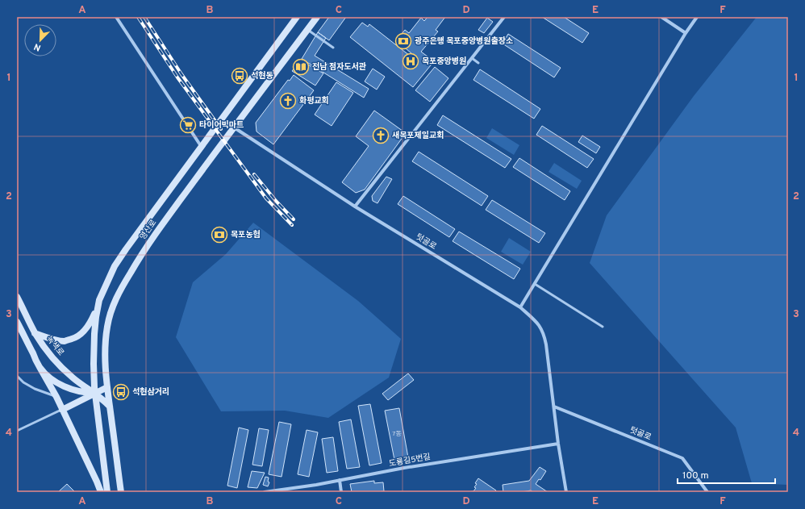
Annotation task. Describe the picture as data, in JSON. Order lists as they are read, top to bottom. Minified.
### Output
{"streets":{"street":["영산로","텃골로","녹색로","도룡길5번길"]},"crossings":[["영산로","텃골로"],["영산로","녹색로"],["텃골로","도룡길5번길"]],"places":{"bank":["광주은행 목포중앙병원출장소","목포농협"],"hospital":["목포중앙병원"],"library":["전남 점자도서관"],"bus stop":["석현동","석현삼거리"],"church":["화평교회","새목포제일교회"],"supermarket":["타이어빅마트"]},"house_numbers":["7동"],"scale_bar":"100 m","north":"bottom left","grid":{"columns":["A","B","C","D","E","F"],"rows":["1","2","3","4"]}}
